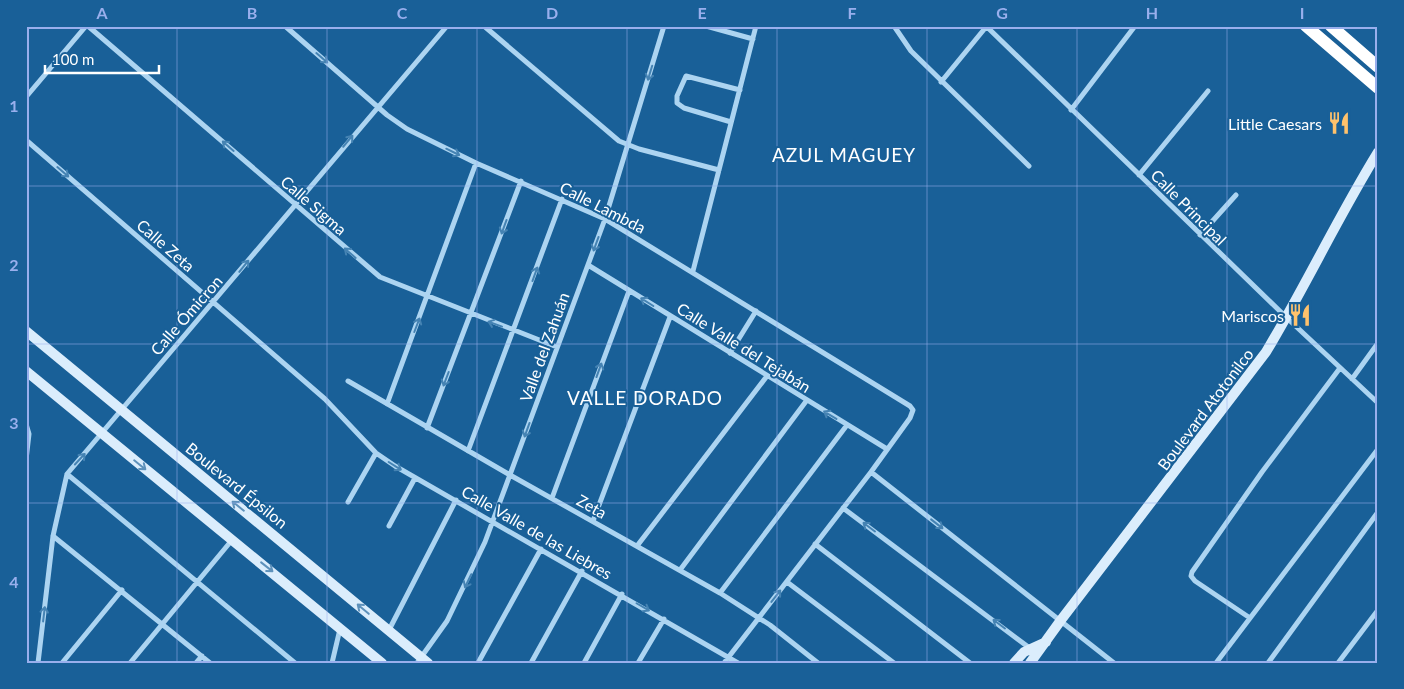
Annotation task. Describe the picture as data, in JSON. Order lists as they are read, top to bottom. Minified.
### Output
{"streets":{"street":["Calle Sigma","Calle Lambda","Calle Principal","Calle Zeta","Calle Ómicron","Valle del Zahuán","Calle Valle del Tejabán","Boulevard Atotonilco","Boulevard Épsilon","Zeta","Calle Valle de las Liebres"]},"crossings":[["Calle Sigma","Calle Ómicron"],["Calle Sigma","Valle del Zahuán"],["Calle Lambda","Calle Ómicron"],["Calle Lambda","Valle del Zahuán"],["Calle Lambda","Calle Valle del Tejabán"],["Calle Principal","Boulevard Atotonilco"],["Calle Zeta","Calle Ómicron"],["Calle Zeta","Calle Valle de las Liebres"],["Calle Ómicron","Boulevard Épsilon"],["Valle del Zahuán","Calle Valle del Tejabán"],["Valle del Zahuán","Boulevard Épsilon"],["Valle del Zahuán","Zeta"],["Valle del Zahuán","Calle Valle de las Liebres"]],"one_way":["Calle Sigma","Calle Zeta","Calle Ómicron","Valle del Zahuán"],"districts":["AZUL MAGUEY","VALLE DORADO"],"places":{"restaurant":["Little Caesars","Mariscos"]},"scale_bar":"100 m","grid":{"columns":["A","B","C","D","E","F","G","H","I"],"rows":["1","2","3","4"]}}
